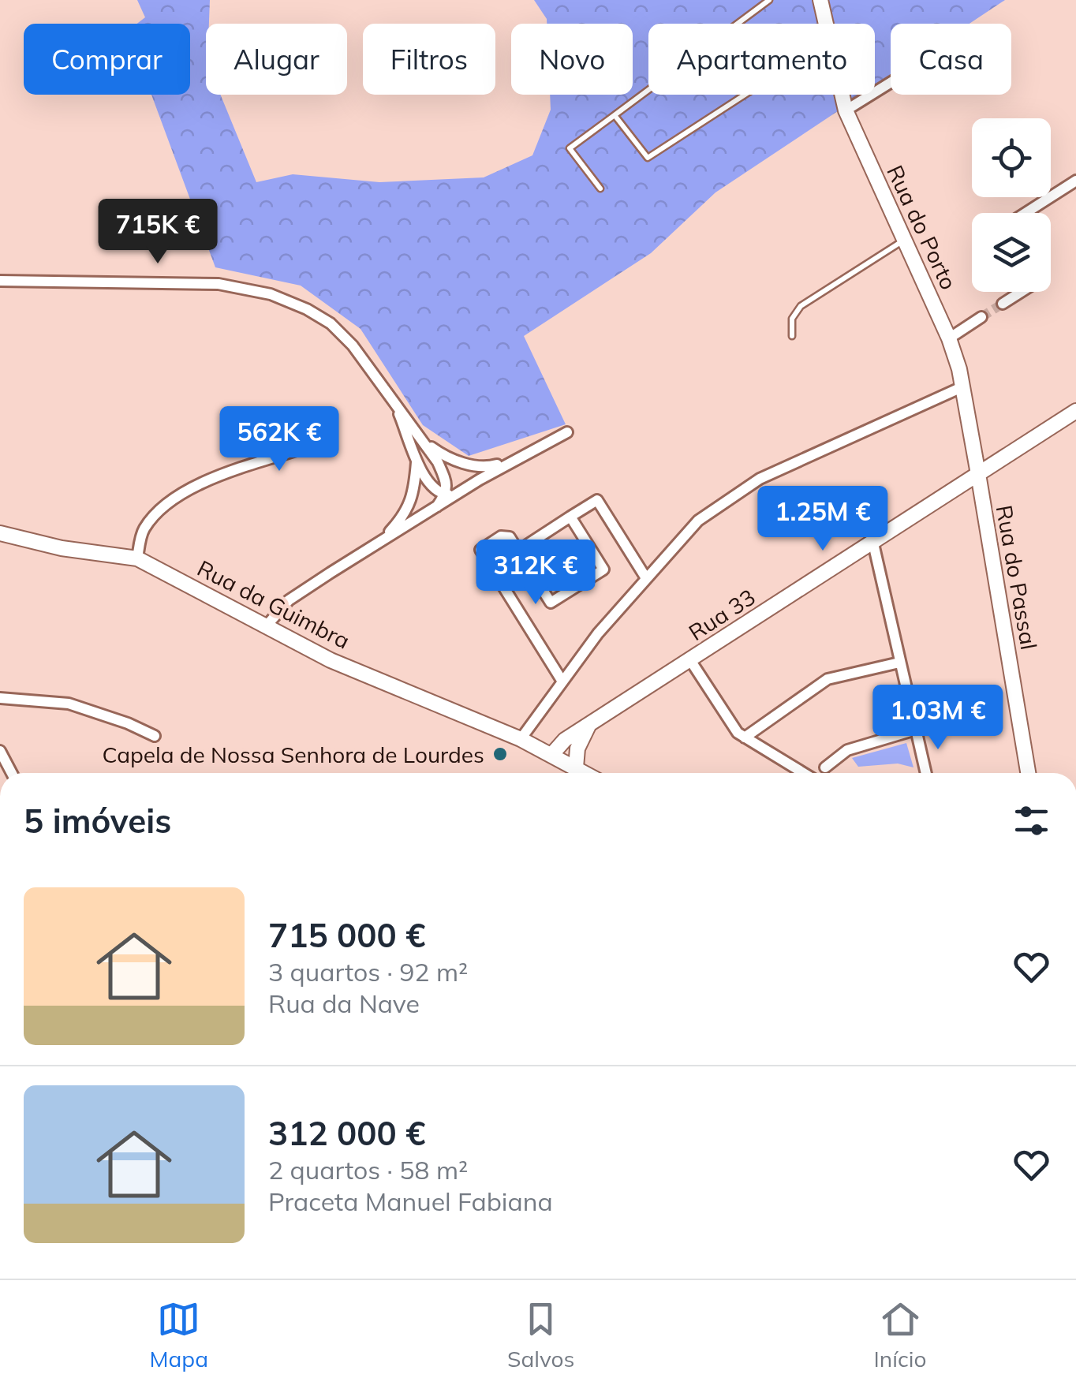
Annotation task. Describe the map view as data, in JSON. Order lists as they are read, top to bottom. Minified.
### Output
{"streets":{"street":["Rua do Porto","Rua do Passal","Rua da Guimbra","Rua 33"]},"crossings":[["Rua do Porto","Rua do Passal"],["Rua do Porto","Rua 33"],["Rua do Passal","Rua 33"],["Rua da Guimbra","Rua 33"]],"places":["Capela de Nossa Senhora de Lourdes"],"page":{"chip":["Comprar","Alugar","Filtros","Novo","Apartamento","Casa"],"price":["715K €","562K €","1.25M €","312K €","1.03M €"],"heading":"5 imóveis","list":[{"name":"715 000 €","note":"3 quartos · 92 m² · Rua da Nave"},{"name":"312 000 €","note":"2 quartos · 58 m² · Praceta Manuel Fabiana"}],"tabs":["Mapa","Salvos","Início"]}}
